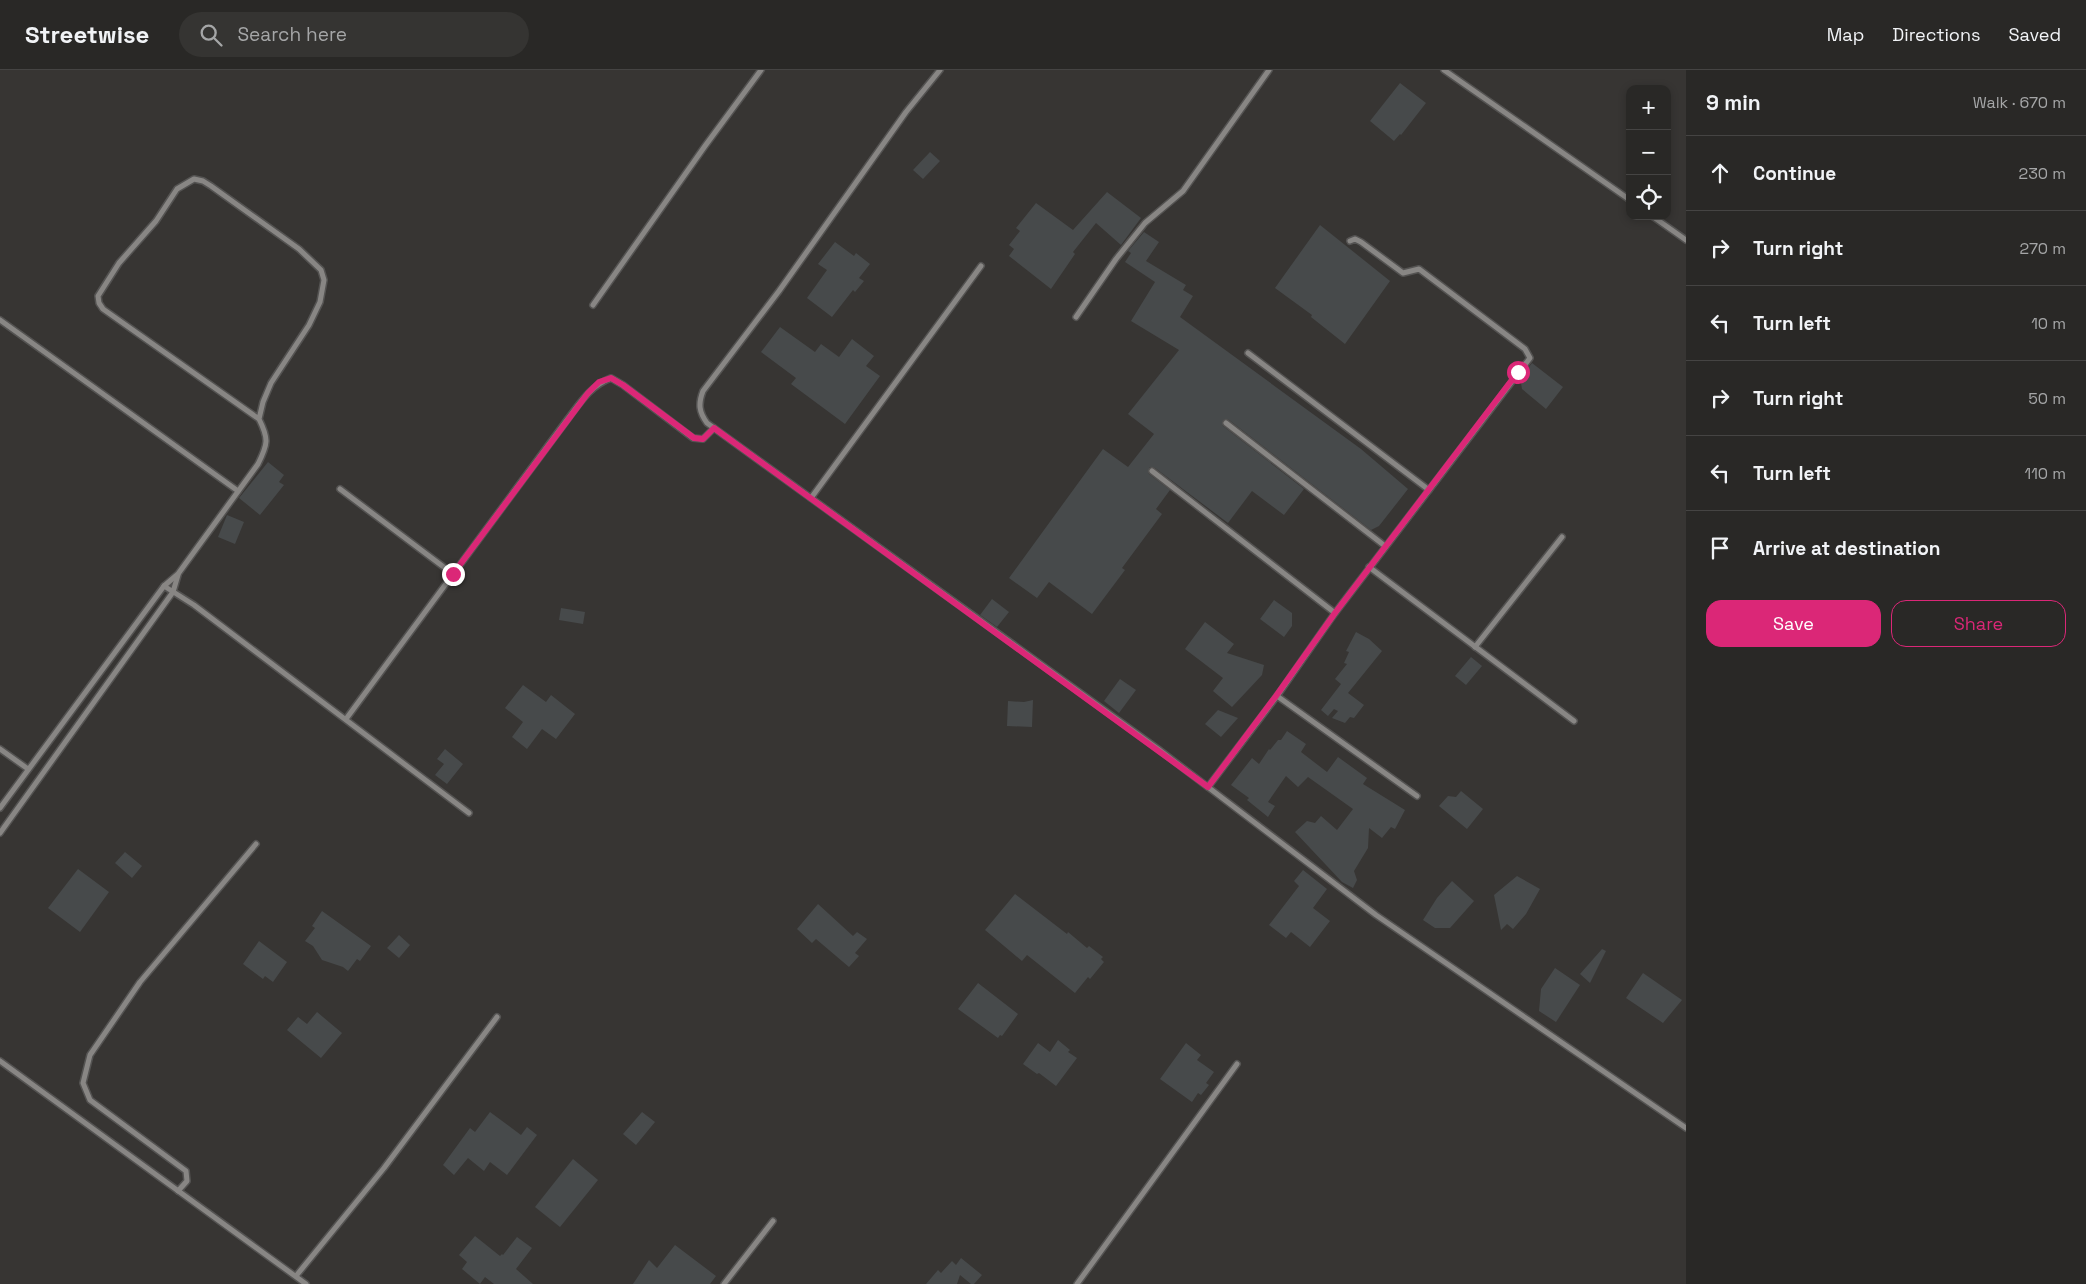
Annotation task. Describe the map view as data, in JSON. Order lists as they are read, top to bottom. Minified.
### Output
{"page":{"header":"Streetwise","search":"Search here","nav":["Map","Directions","Saved"],"heading":["9 min","Walk · 670 m"],"map_buttons":["+","−"],"list":[["Continue","230 m"],["Turn right","270 m"],["Turn left","10 m"],["Turn right","50 m"],["Turn left","110 m"],"Arrive at destination"],"buttons":["Save","Share"]}}
